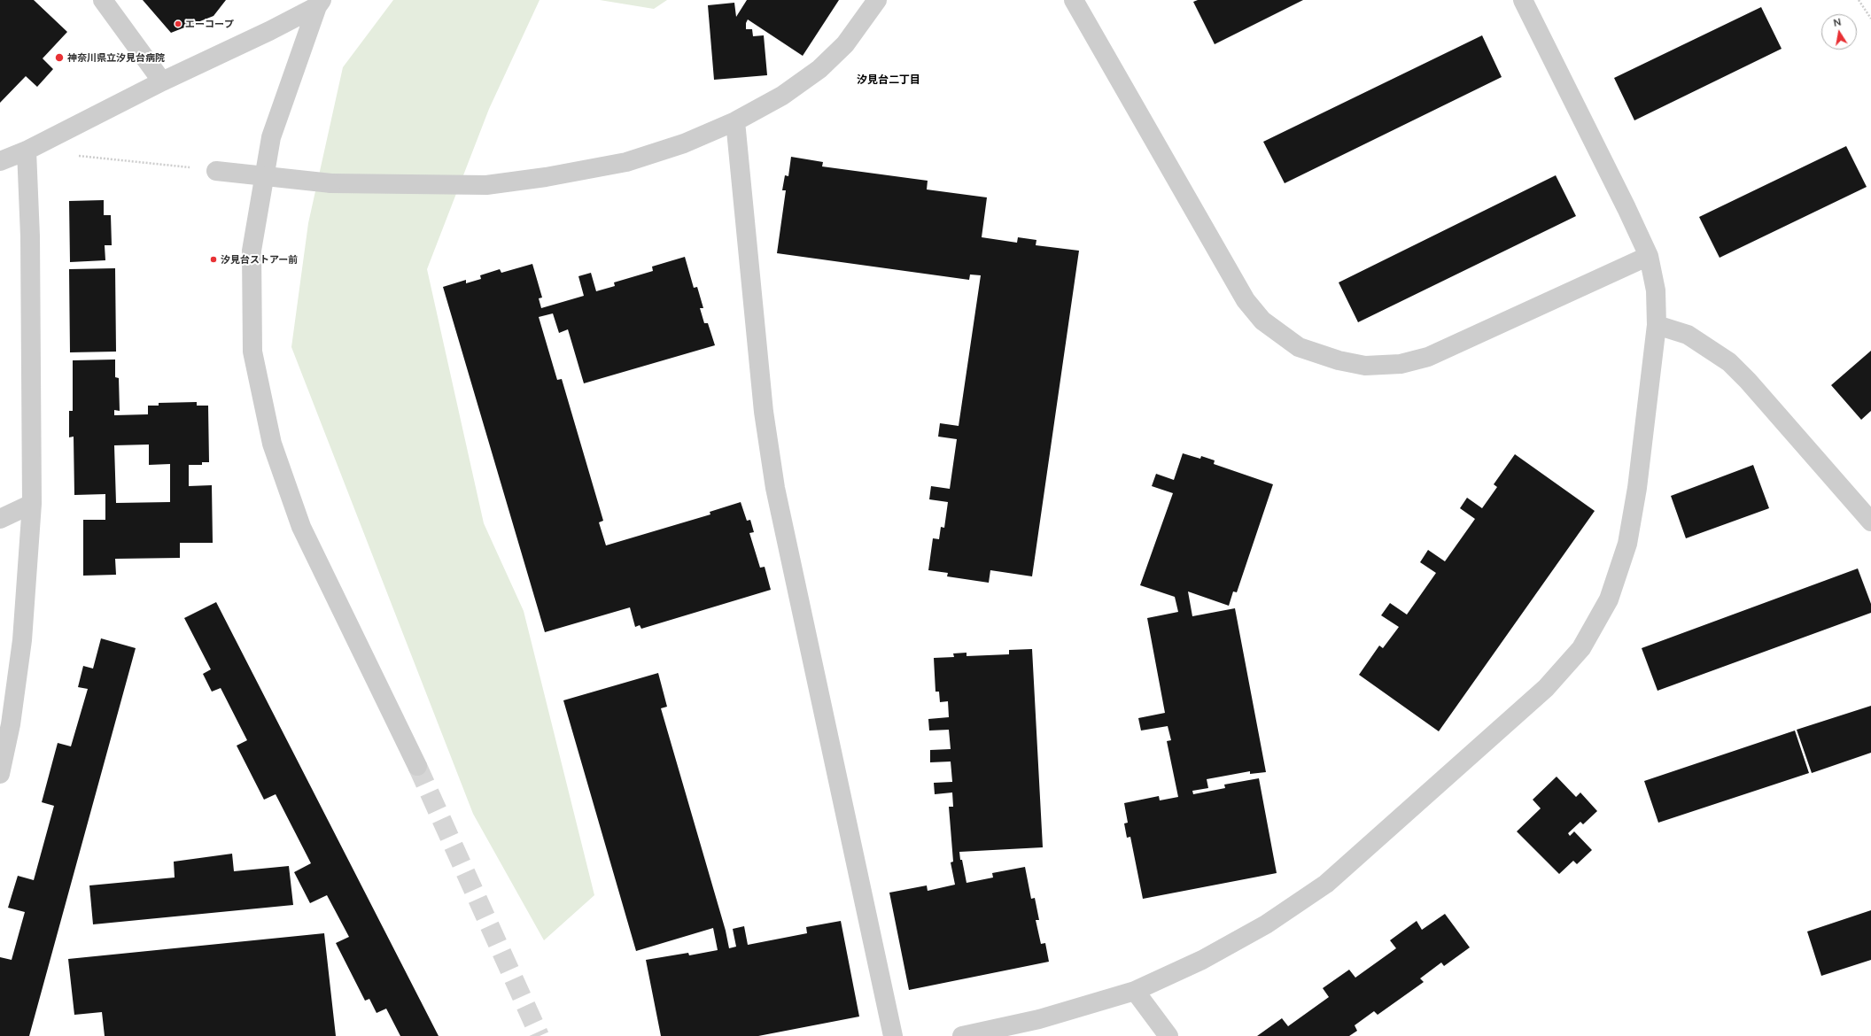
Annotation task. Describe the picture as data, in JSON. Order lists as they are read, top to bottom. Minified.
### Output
{"districts":["汐見台二丁目"],"places":["エーコープ","神奈川県立汐見台病院","汐見台ストアー前"],"north":"top"}
